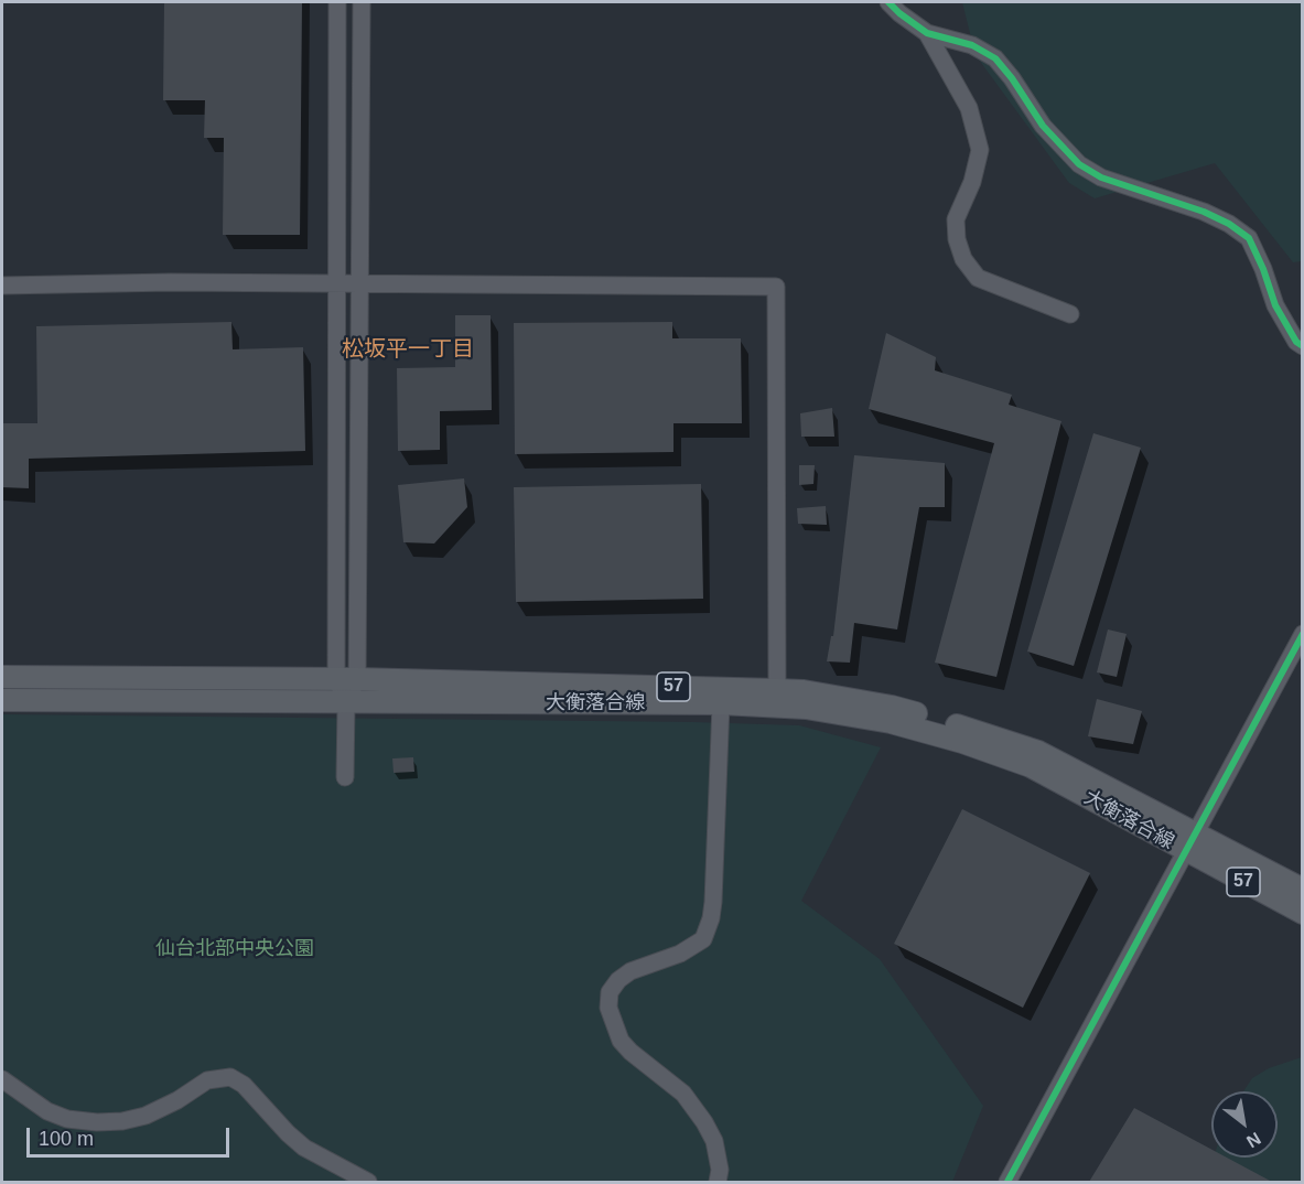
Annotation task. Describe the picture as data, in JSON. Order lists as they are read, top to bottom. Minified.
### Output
{"streets":{"main road":["57","大衡落合線"]},"districts":["松坂平一丁目"],"parks":["仙台北部中央公園"],"scale_bar":"100 m","north":"bottom right"}
